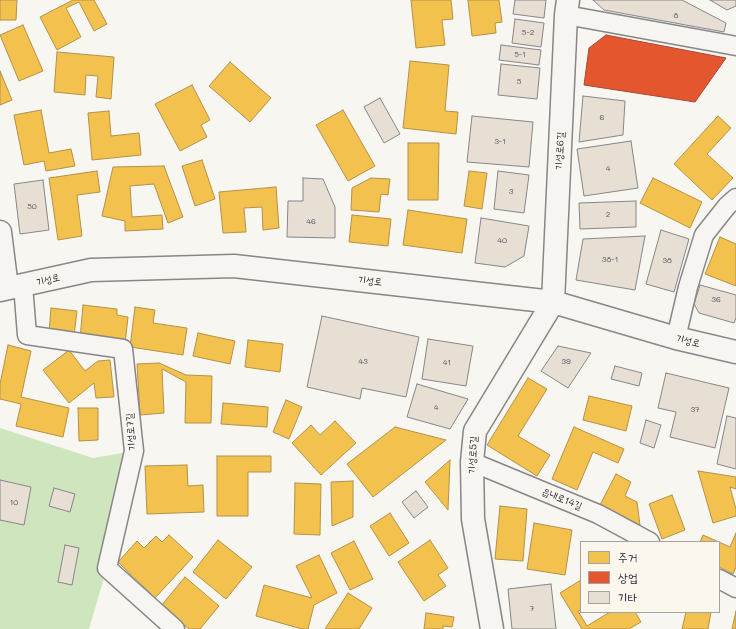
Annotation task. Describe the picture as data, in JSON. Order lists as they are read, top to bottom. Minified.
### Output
{"streets":{"street":["기성로6길","기성로","기성로5길"],"lane":["기성로7길","읍내로14길"]},"crossings":[["기성로6길","기성로"],["기성로6길","기성로5길"],["기성로","기성로7길"],["기성로","기성로5길"],["기성로5길","읍내로14길"]],"house_numbers":["8","5-2","5-1","5","6","3-1","4","3","50","2","46","40","38-1","38","36","43","39","41","4","37","10","7"],"legend":["주거","상업","기타"]}
